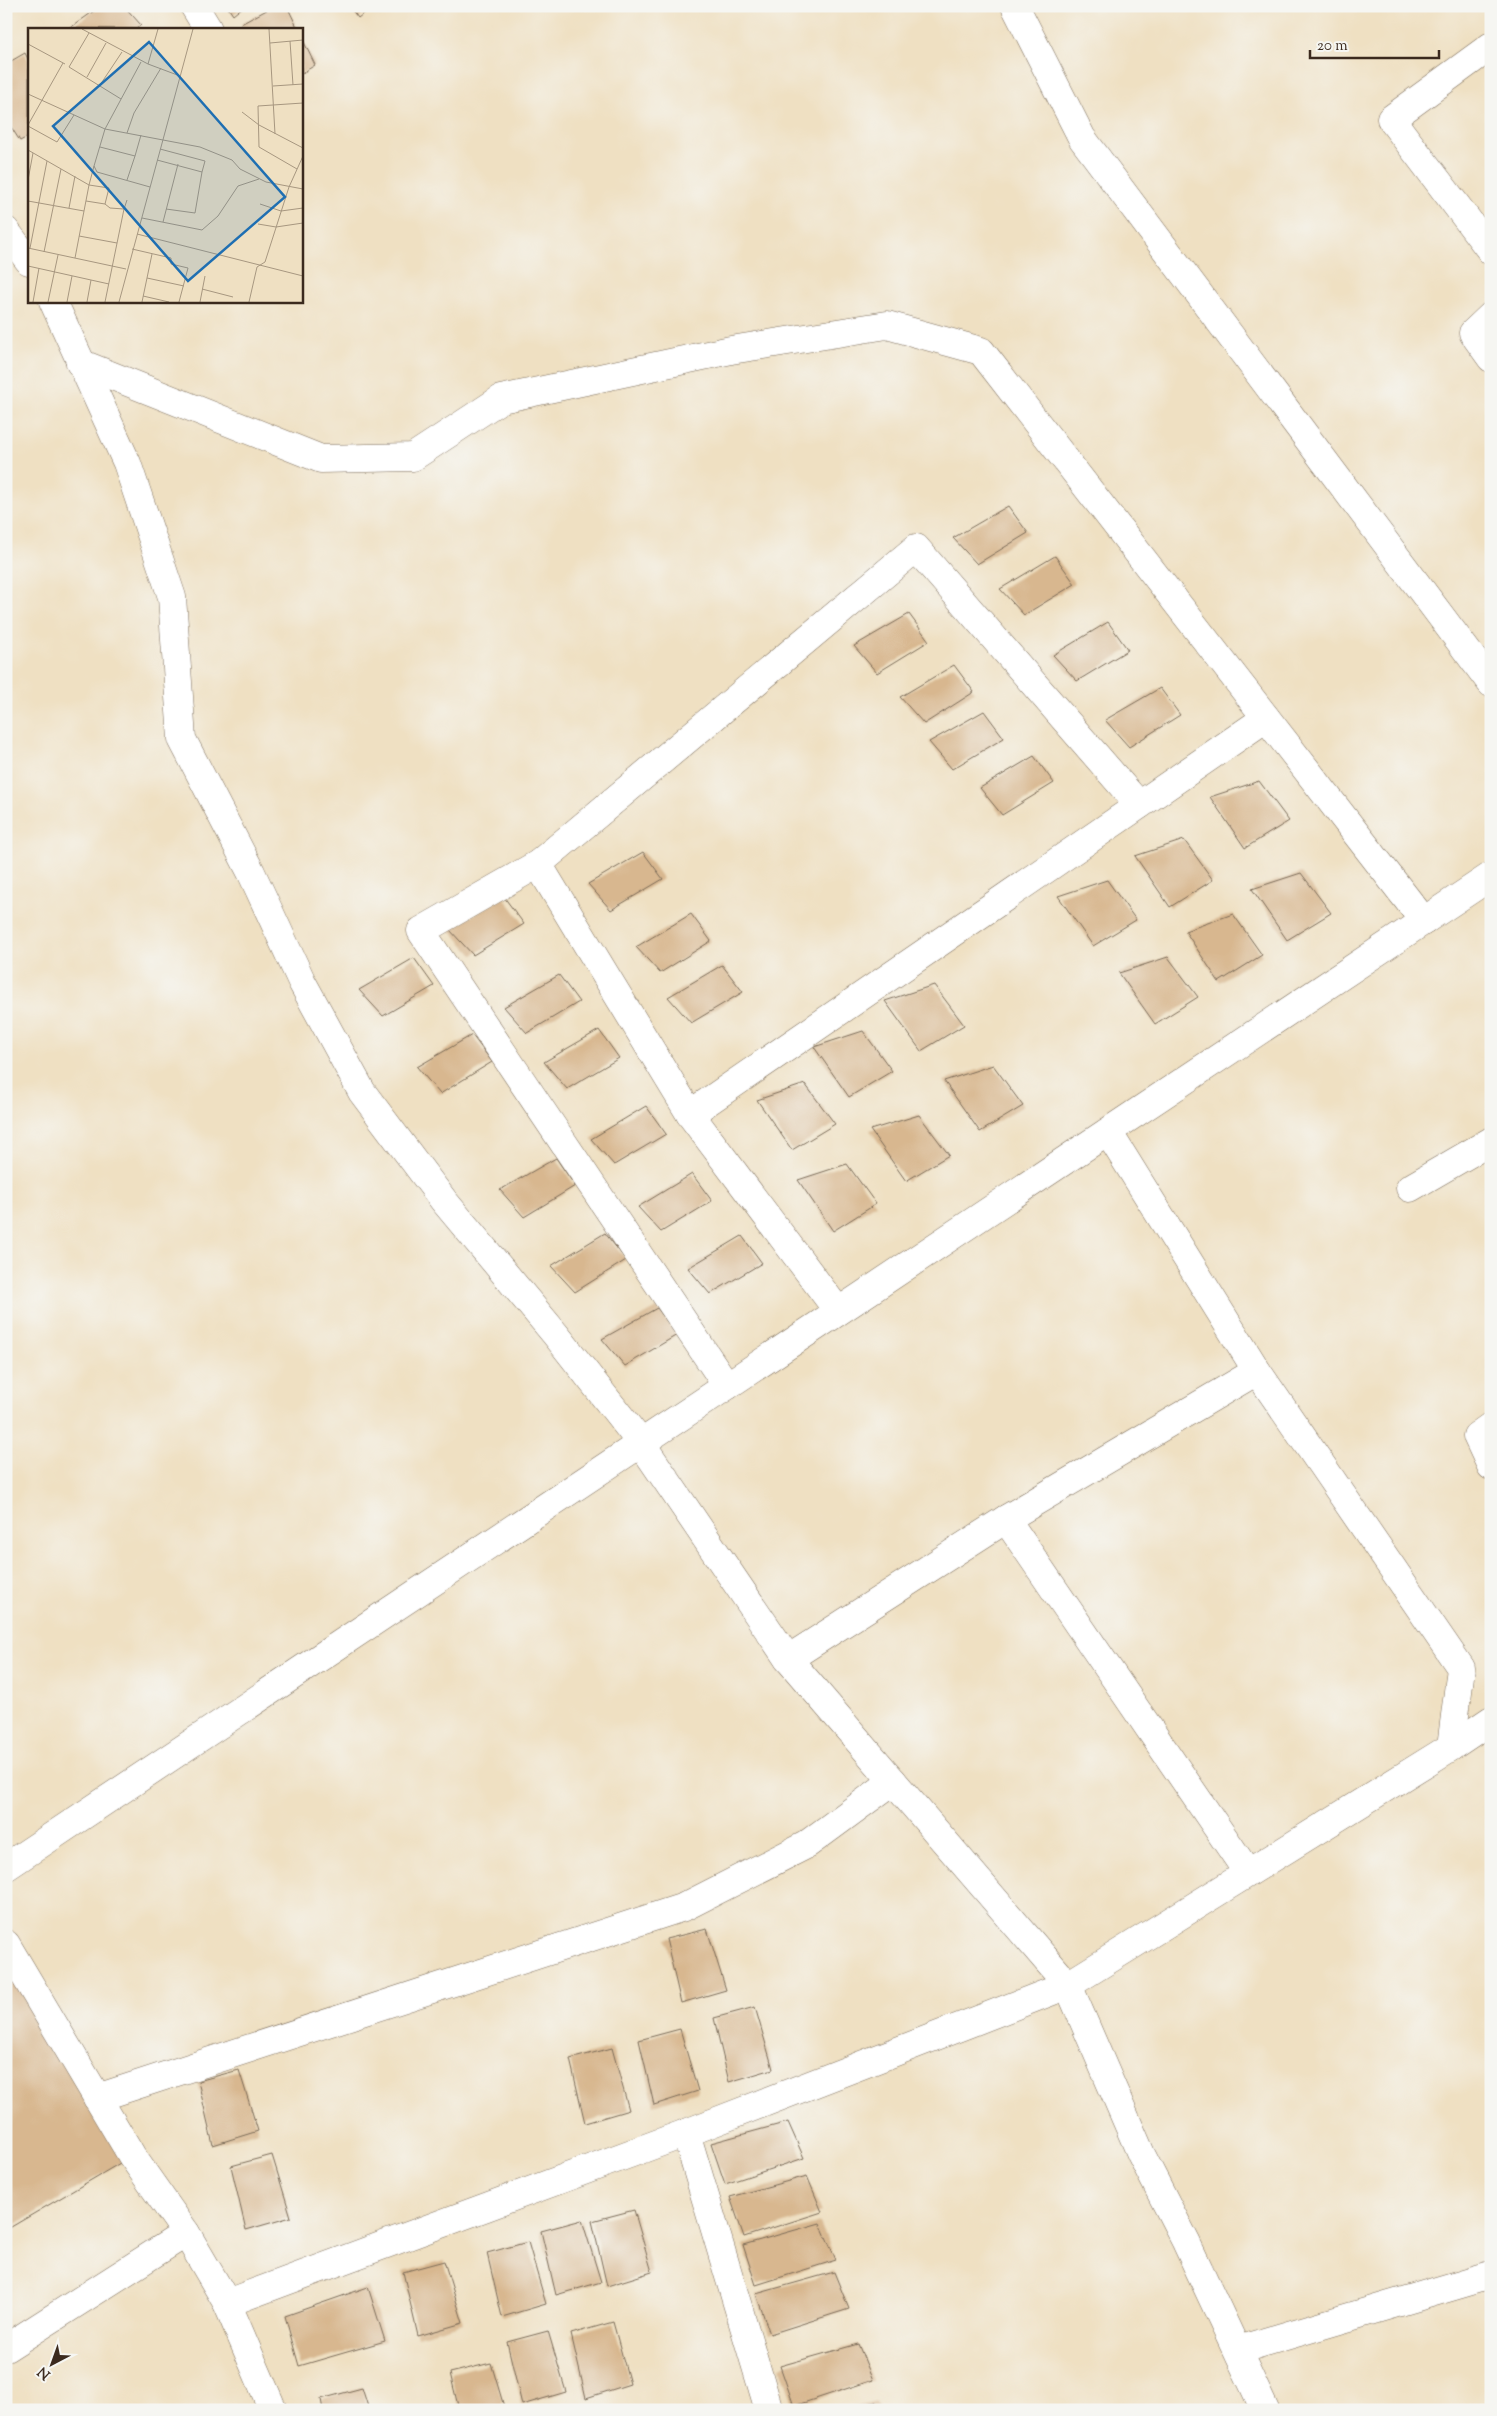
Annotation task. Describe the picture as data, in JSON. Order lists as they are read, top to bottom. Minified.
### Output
{"scale_bar":"20 m","north":"bottom left"}
